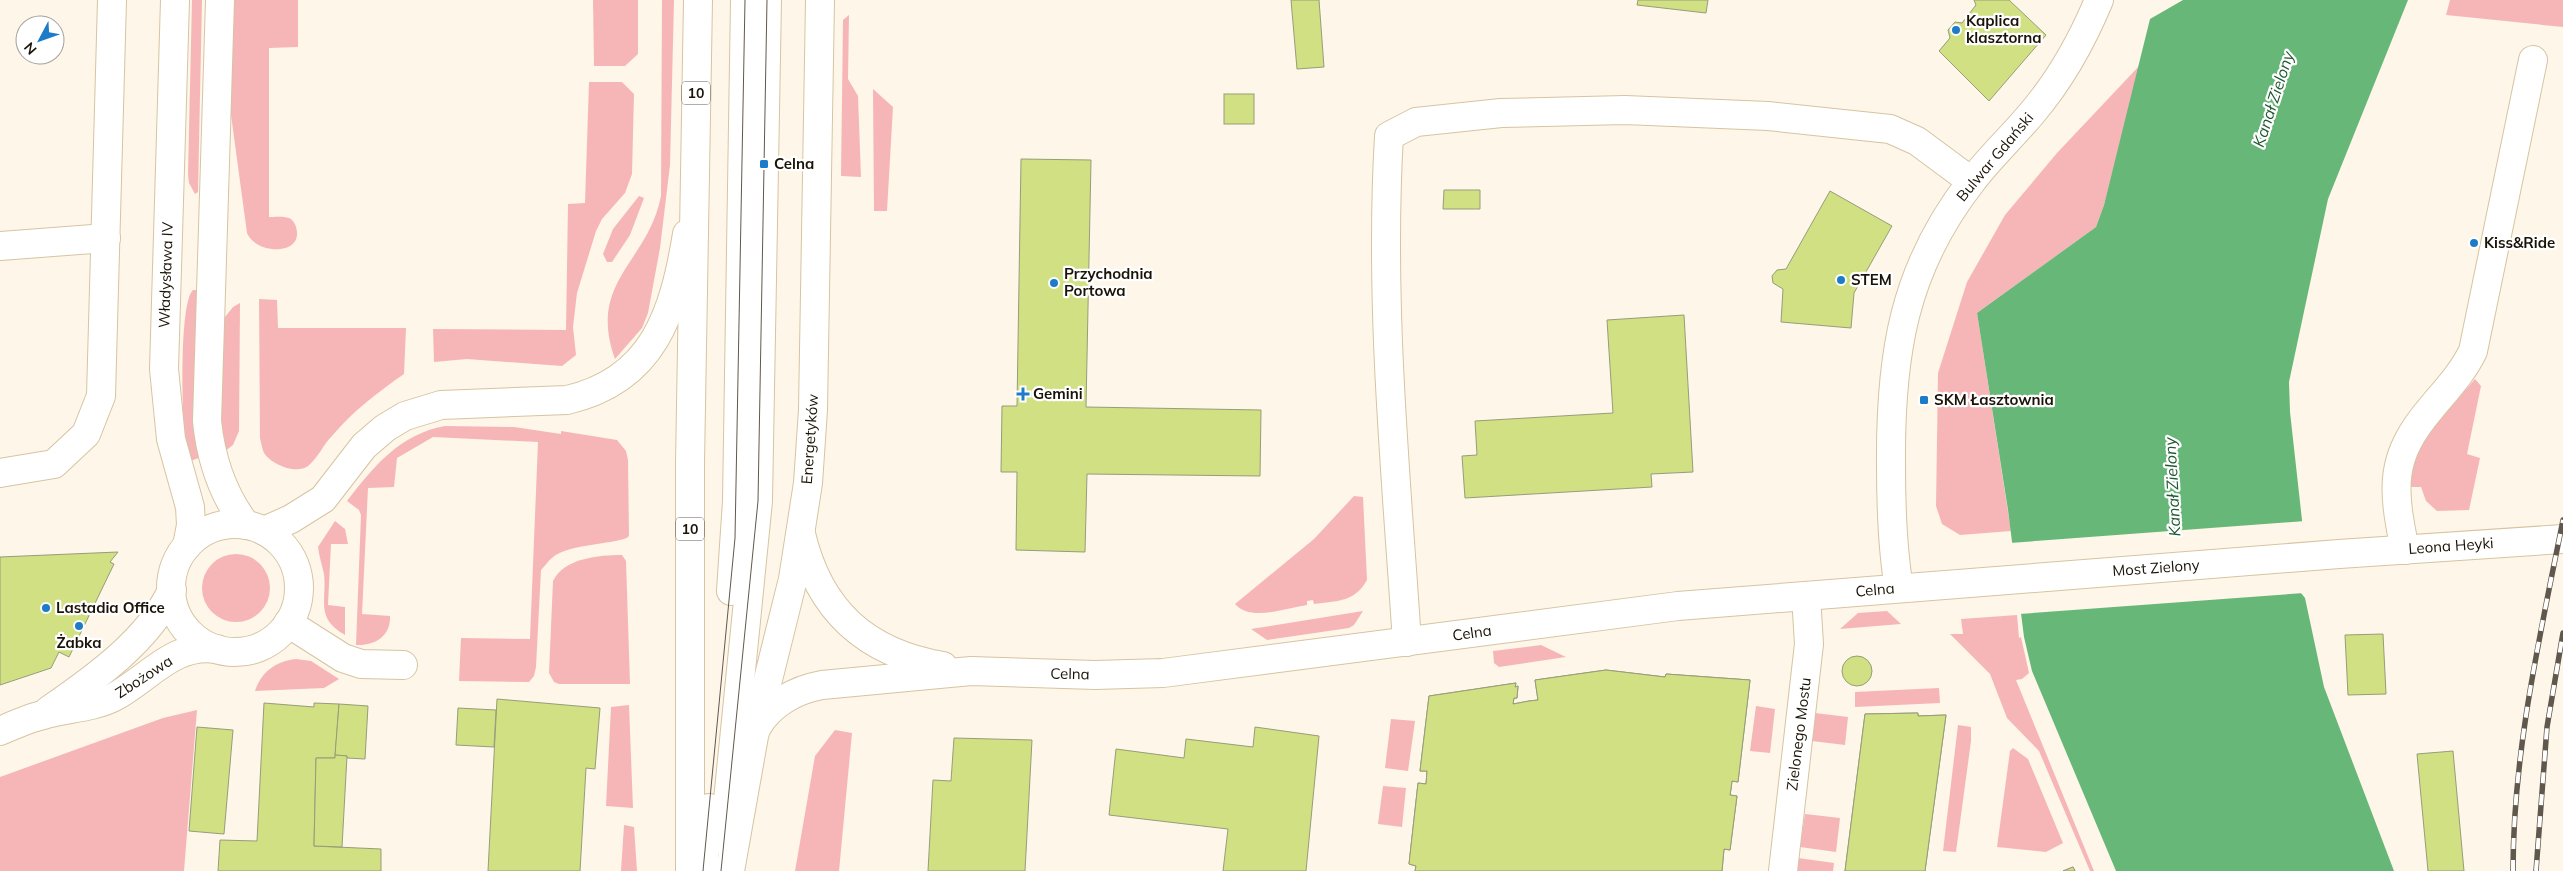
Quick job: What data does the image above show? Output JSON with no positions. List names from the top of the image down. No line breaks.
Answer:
{"streets":{"street":["10","Bulwar Gdański","Władysława IV","Energetyków","Leona Heyki","Most Zielony","Celna","Zbożowa","Zielonego Mostu"]},"crossings":[["Bulwar Gdański","Celna"],["Władysława IV","Zbożowa"],["Energetyków","Celna"],["Leona Heyki","Most Zielony"],["Most Zielony","Celna"],["Celna","Zielonego Mostu"]],"water":["Kanał Zielony"],"places":{"other":["Kaplica klasztorna","Kiss&Ride","STEM","Przychodnia Portowa","Lastadia Office","Żabka"],"transit":["Celna","SKM Łasztownia"],"health":["Gemini"]},"north":"bottom left"}
